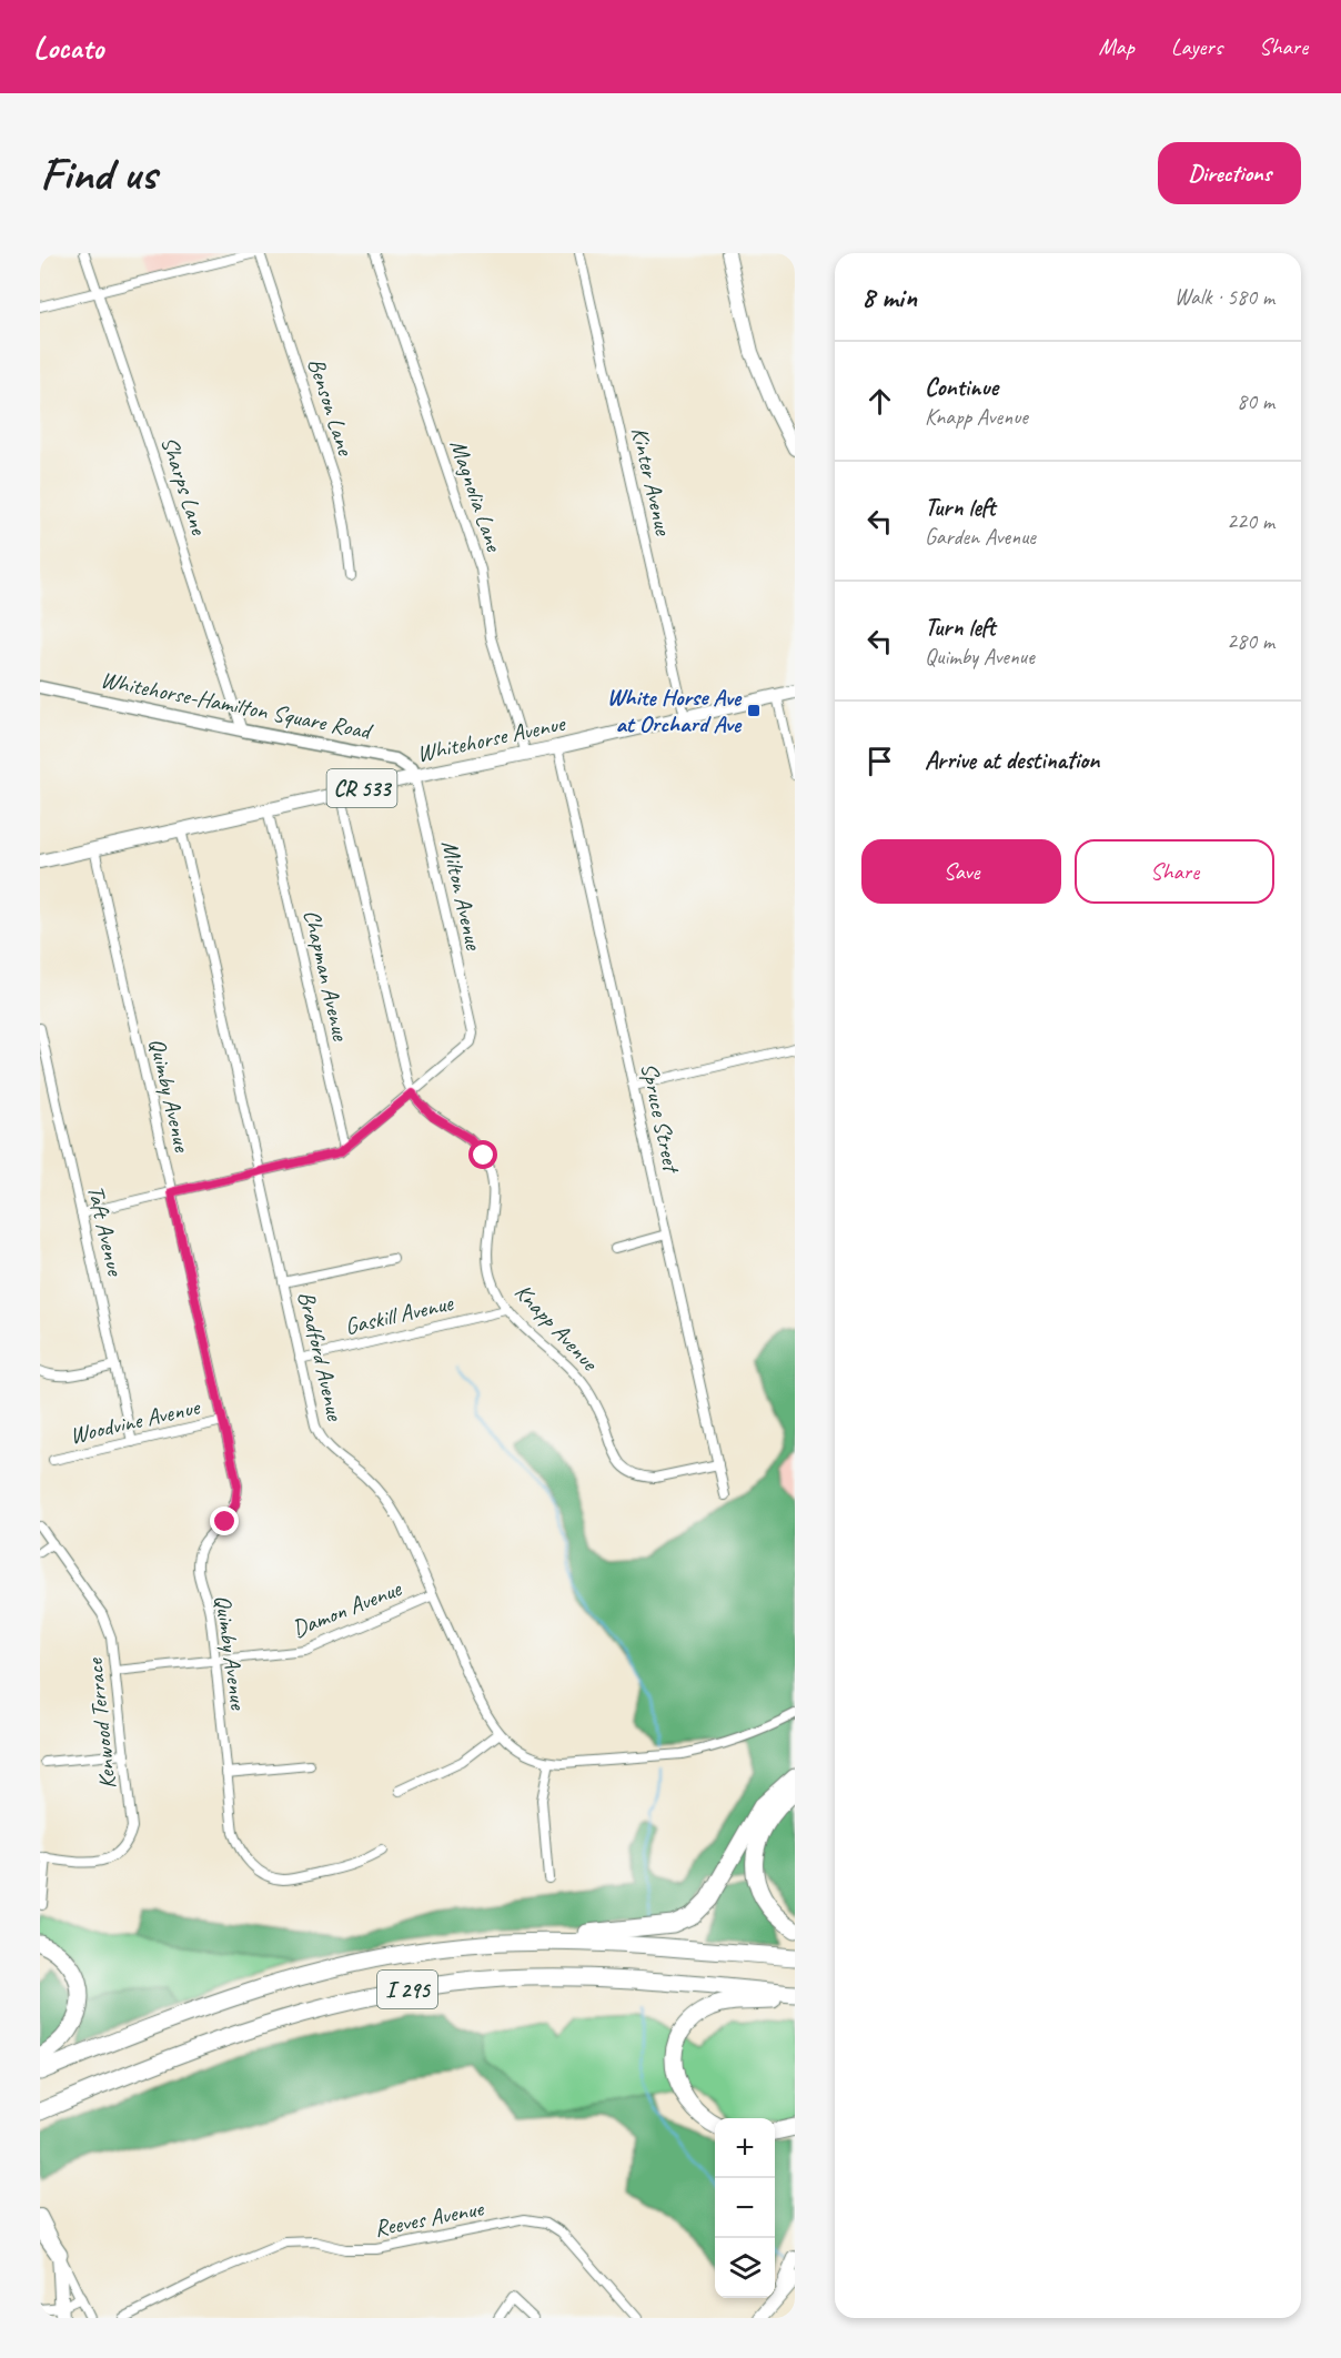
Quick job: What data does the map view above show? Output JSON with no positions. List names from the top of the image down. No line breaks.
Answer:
{"streets":{"highway":["I 295"],"main road":["Whitehorse Avenue","CR 533"],"street":["Benson Lane","Kinter Avenue","Sharps Lane","Magnolia Lane","Whitehorse-Hamilton Square Road","Milton Avenue","Chapman Avenue","Quimby Avenue","Spruce Street","Taft Avenue","Gaskill Avenue","Knapp Avenue","Bradford Avenue","Woodvine Avenue","Damon Avenue","Kenwood Terrace","Reeves Avenue"]},"crossings":[["Kinter Avenue","Whitehorse Avenue"],["Sharps Lane","Whitehorse-Hamilton Square Road"],["Magnolia Lane","Whitehorse Avenue"],["Whitehorse-Hamilton Square Road","Whitehorse Avenue"],["Whitehorse-Hamilton Square Road","Milton Avenue"],["Whitehorse Avenue","Milton Avenue"],["Whitehorse Avenue","Chapman Avenue"],["Whitehorse Avenue","Quimby Avenue"],["Whitehorse Avenue","Spruce Street"],["Whitehorse Avenue","Knapp Avenue"],["Whitehorse Avenue","Bradford Avenue"],["Milton Avenue","Knapp Avenue"],["Quimby Avenue","Woodvine Avenue"],["Quimby Avenue","Damon Avenue"],["Spruce Street","Knapp Avenue"],["Taft Avenue","Woodvine Avenue"],["Gaskill Avenue","Knapp Avenue"],["Gaskill Avenue","Bradford Avenue"],["Bradford Avenue","Damon Avenue"],["Damon Avenue","Kenwood Terrace"]],"places":{"transit":["White Horse Ave at Orchard Ave"]},"page":{"header":"Locato","nav":["Map","Layers","Share"],"buttons":["Directions",["Save","Share"]],"title":"Find us","heading":["8 min","Walk · 580 m"],"list":[["Continue","Knapp Avenue","80 m"],["Turn left","Garden Avenue","220 m"],["Turn left","Quimby Avenue","280 m"],"Arrive at destination"],"map_buttons":["+","−"]}}
